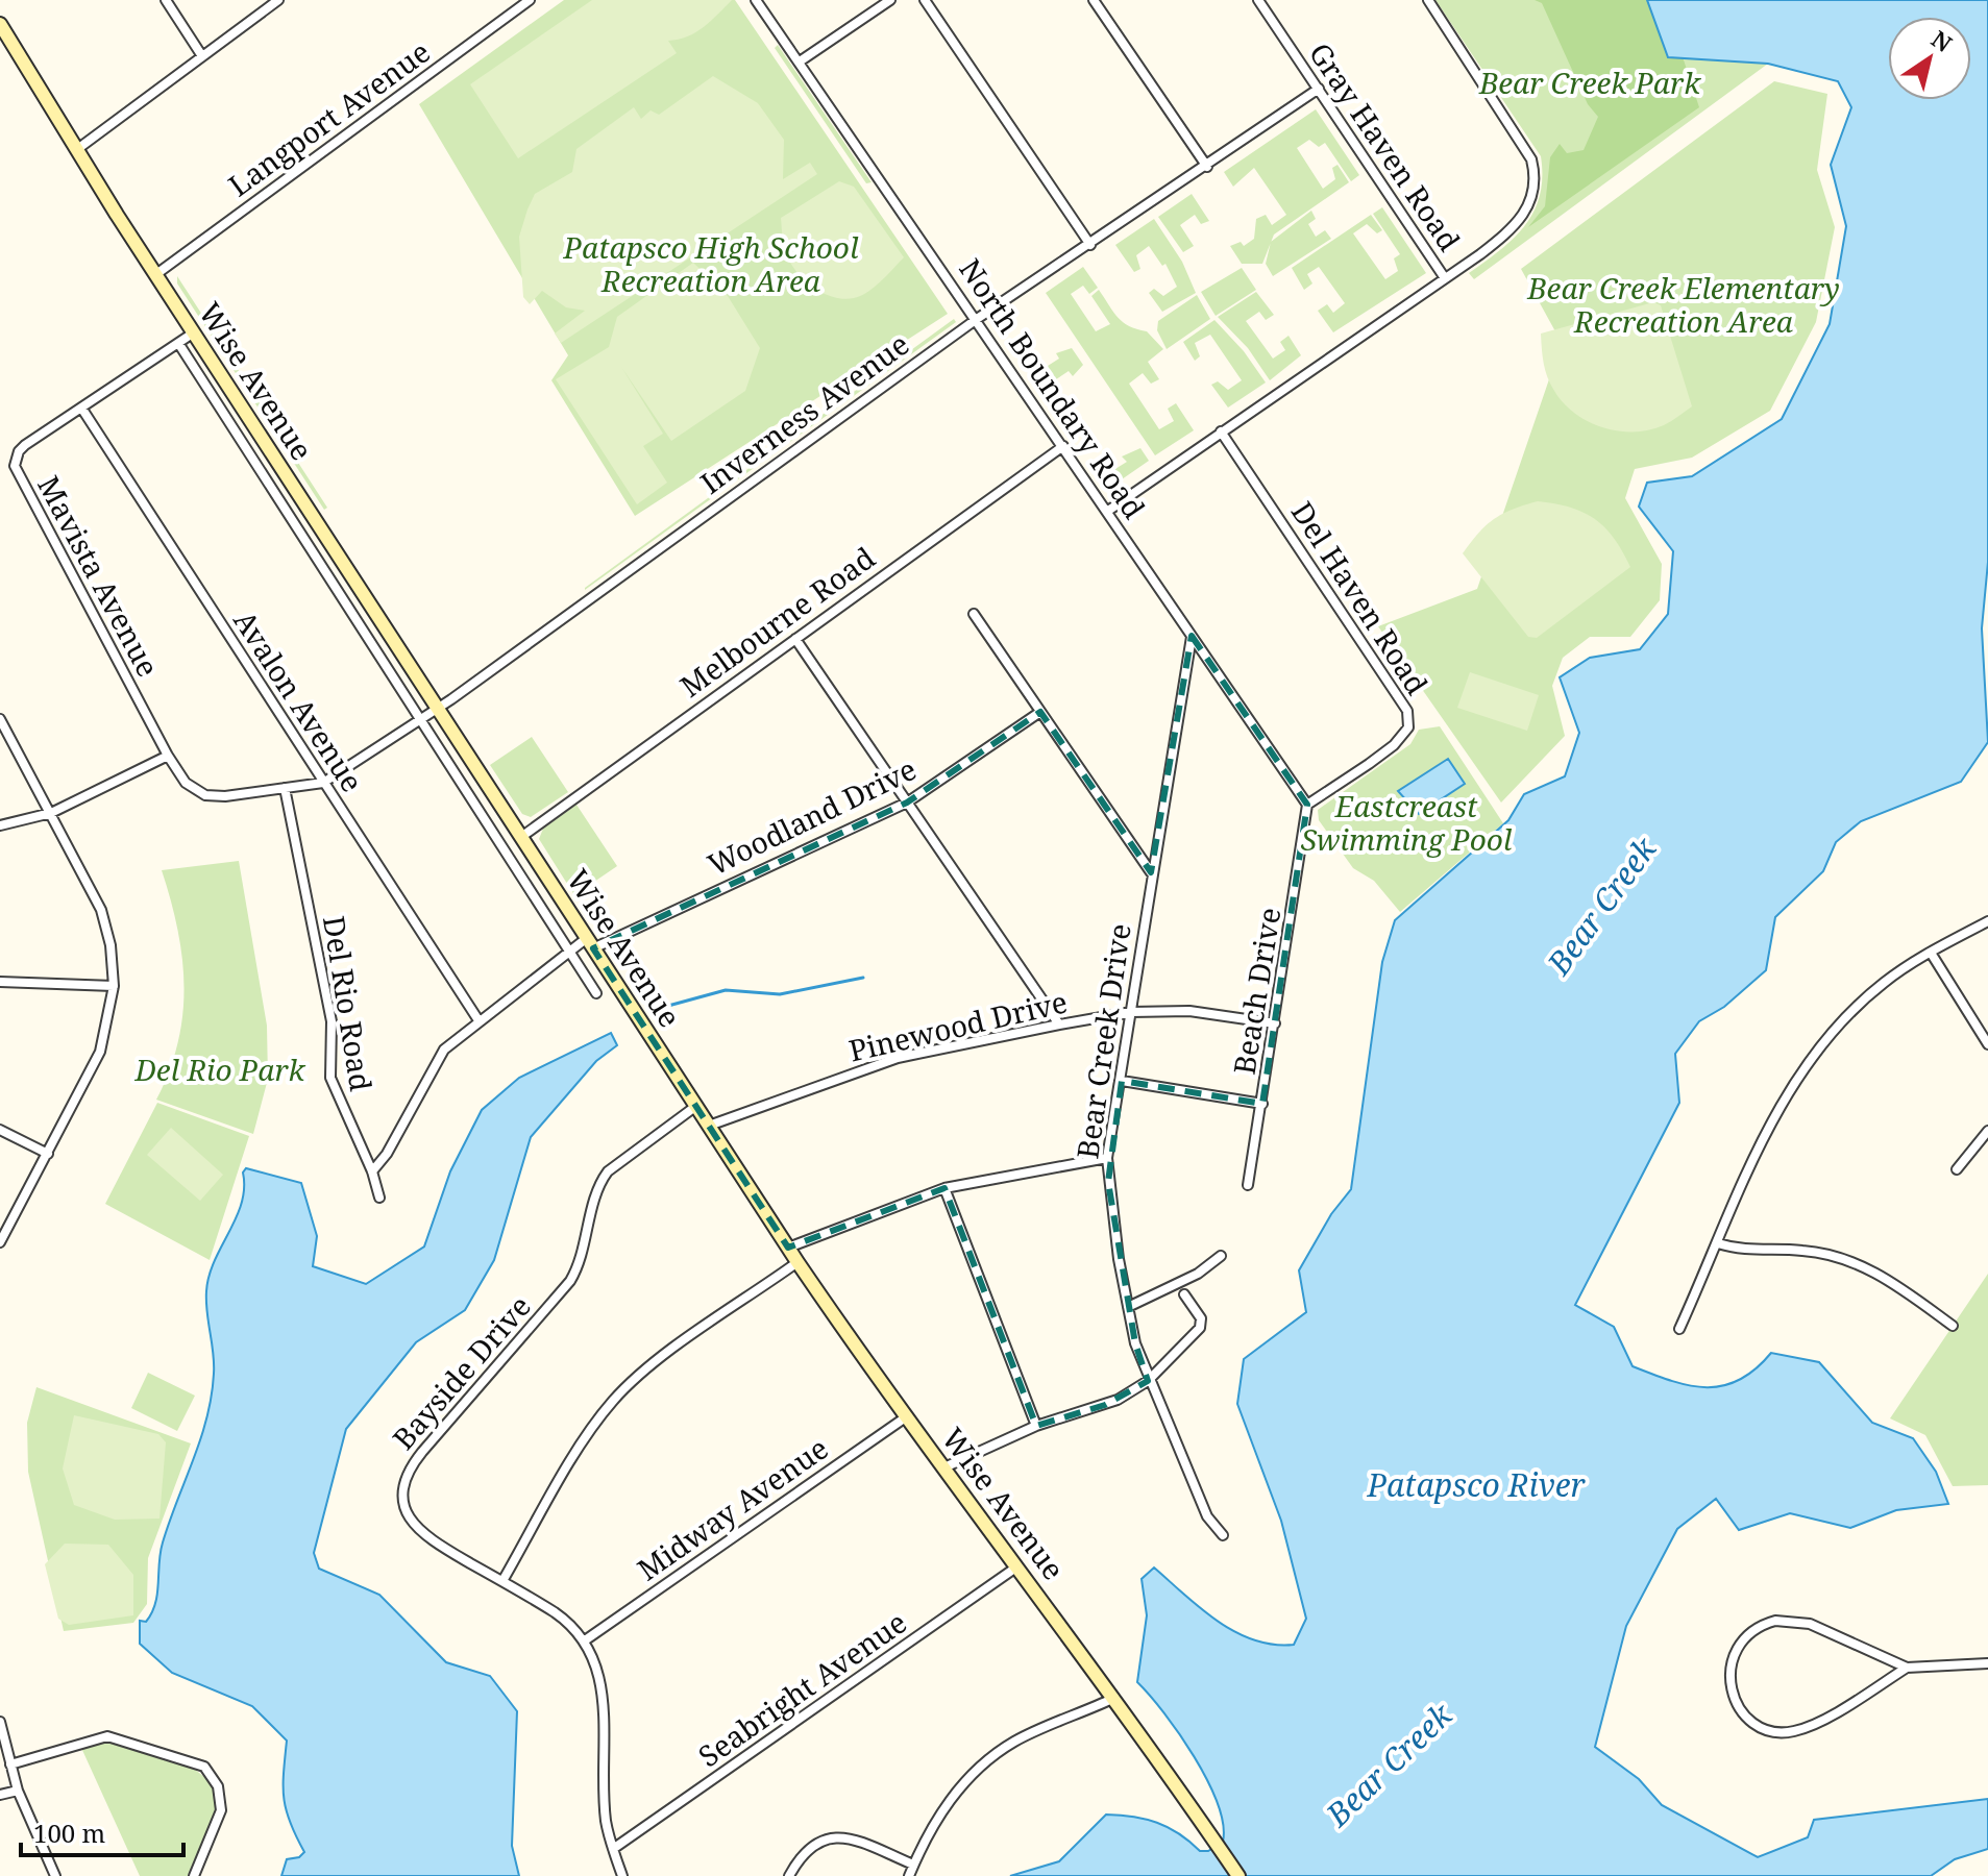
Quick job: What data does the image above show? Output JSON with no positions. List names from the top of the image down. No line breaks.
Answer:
{"streets":{"main road":["Wise Avenue"],"street":["Langport Avenue","Gray Haven Road","North Boundary Road","Inverness Avenue","Mavista Avenue","Del Haven Road","Melbourne Road","Avalon Avenue","Woodland Drive","Beach Drive","Del Rio Road","Pinewood Drive","Bear Creek Drive","Bayside Drive","Midway Avenue","Seabright Avenue"]},"crossings":[["Langport Avenue","Wise Avenue"],["Gray Haven Road","Inverness Avenue"],["Wise Avenue","Inverness Avenue"],["Wise Avenue","Mavista Avenue"],["Wise Avenue","Melbourne Road"],["Wise Avenue","Woodland Drive"],["Wise Avenue","Pinewood Drive"],["Wise Avenue","Bayside Drive"],["Wise Avenue","Midway Avenue"],["Wise Avenue","Seabright Avenue"],["North Boundary Road","Inverness Avenue"],["North Boundary Road","Del Haven Road"],["North Boundary Road","Melbourne Road"],["North Boundary Road","Beach Drive"],["North Boundary Road","Bear Creek Drive"],["Inverness Avenue","Mavista Avenue"],["Inverness Avenue","Avalon Avenue"],["Mavista Avenue","Avalon Avenue"],["Mavista Avenue","Del Rio Road"],["Del Haven Road","Beach Drive"],["Avalon Avenue","Woodland Drive"],["Woodland Drive","Del Rio Road"],["Beach Drive","Pinewood Drive"],["Pinewood Drive","Bear Creek Drive"],["Bayside Drive","Midway Avenue"],["Bayside Drive","Seabright Avenue"]],"water":["Bear Creek","Patapsco River"],"parks":["Bear Creek Park","Patapsco High School Recreation Area","Bear Creek Elementary Recreation Area","Eastcreast Swimming Pool","Del Rio Park"],"scale_bar":"100 m","north":"top right"}
